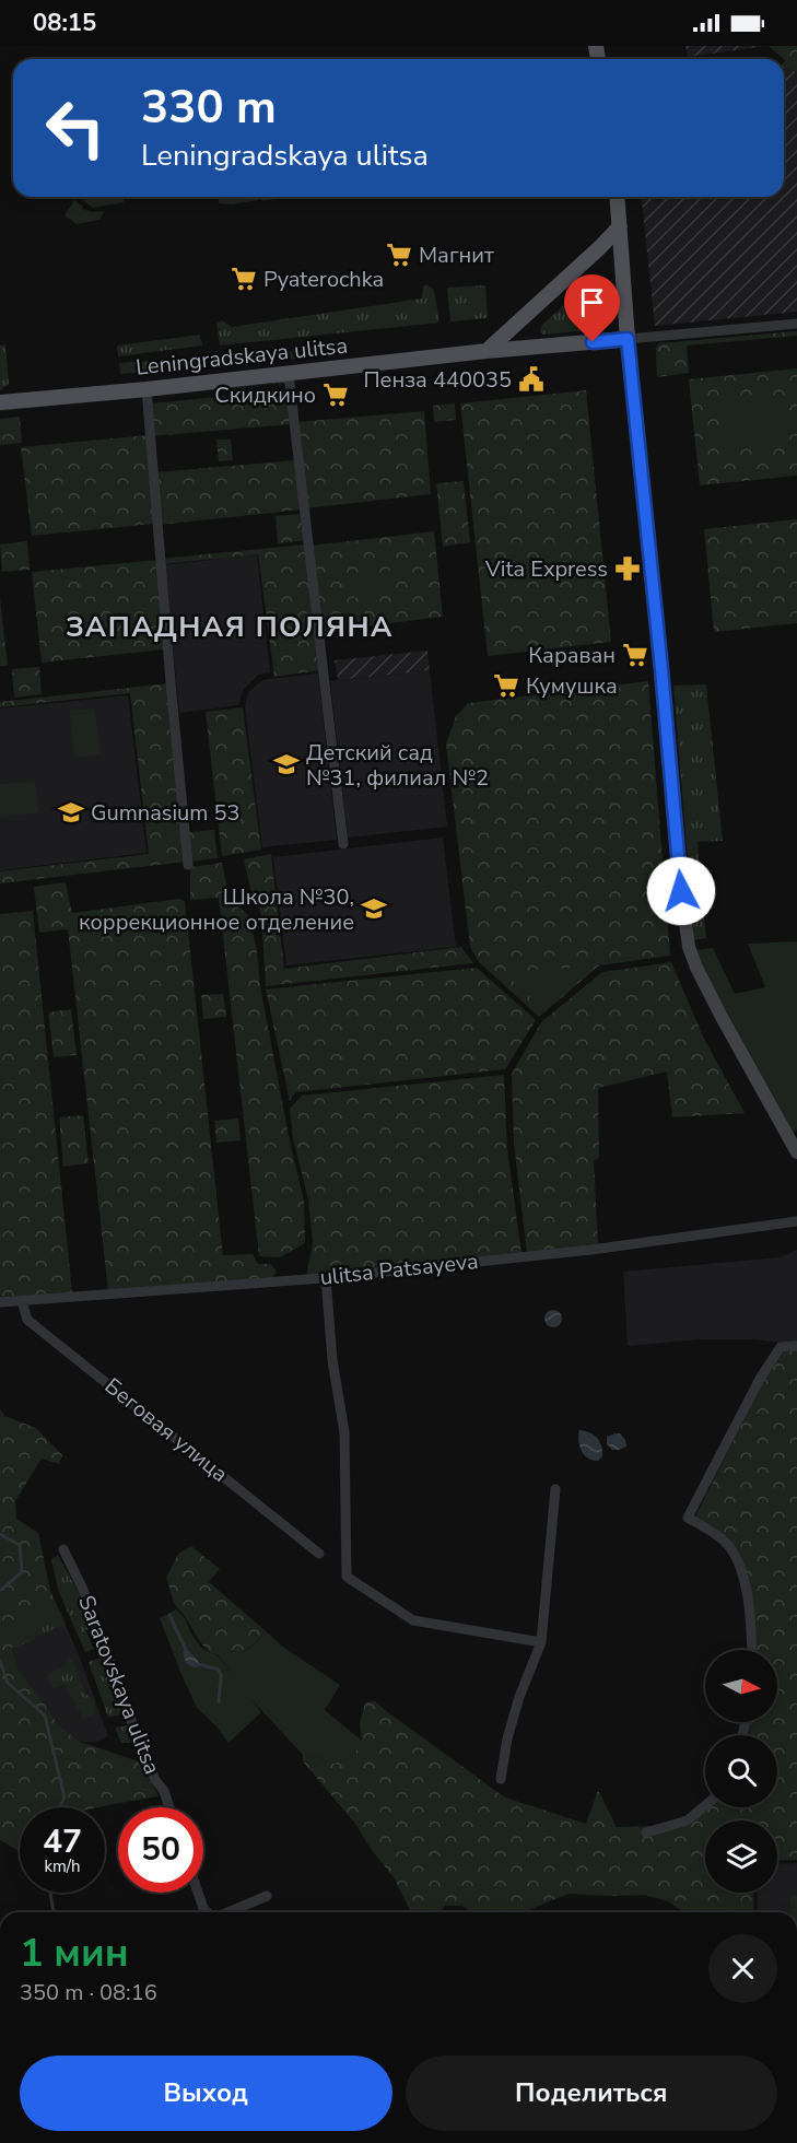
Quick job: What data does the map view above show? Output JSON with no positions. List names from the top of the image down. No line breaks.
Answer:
{"streets":{"main road":["Leningradskaya ulitsa"],"street":["ulitsa Patsayeva","Беговая улица","Saratovskaya ulitsa"]},"crossings":[["ulitsa Patsayeva","Беговая улица"]],"districts":["ЗАПАДНАЯ ПОЛЯНА"],"places":{"supermarket":["Магнит","Pyaterochka","Скидкино","Караван","Кумушка"],"public building":["Пенза 440035"],"pharmacy":["Vita Express"],"school or university":["Детский сад №31, филиал №2","Gumnasium 53","Школа №30, коррекционное отделение"]},"north":"right","page":{"status":"08:15","turn":["330 m","Leningradskaya ulitsa"],"speed":"47 km/h","limit":"50","heading":["1 мин","350 m · 08:16"],"buttons":["Выход","Поделиться"]}}
